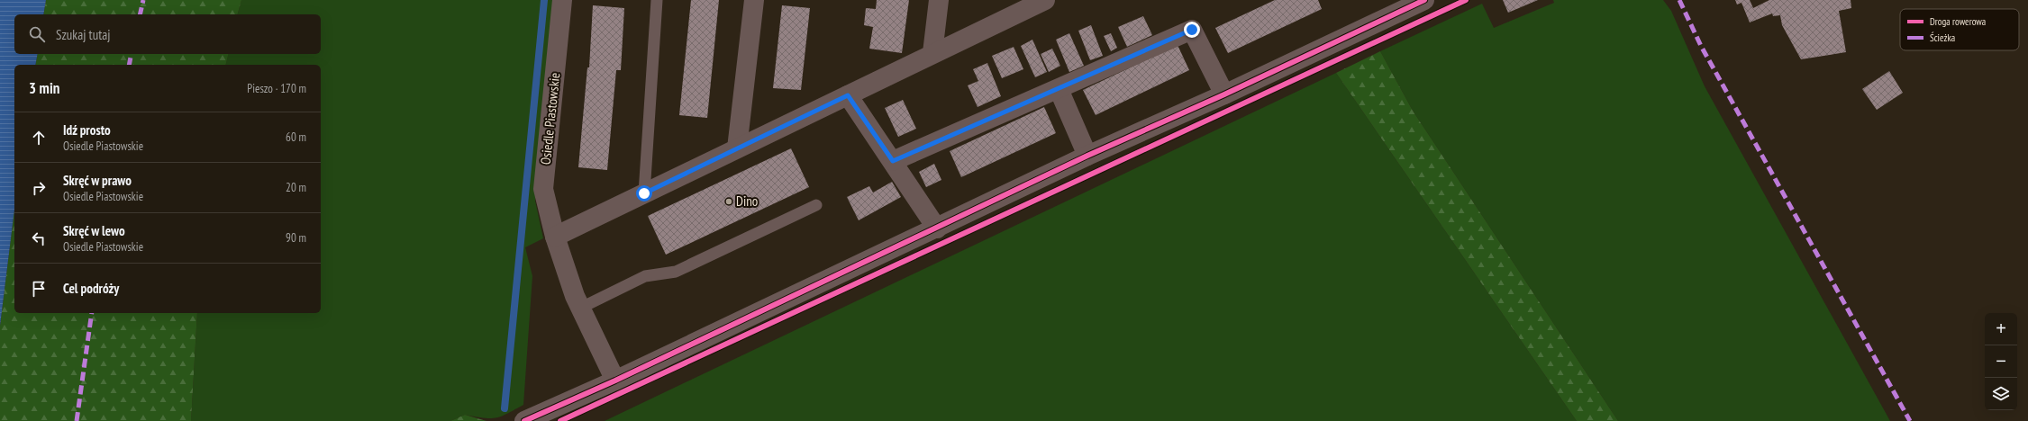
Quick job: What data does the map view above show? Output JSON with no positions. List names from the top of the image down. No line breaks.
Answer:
{"streets":{"street":["Osiedle Piastowskie"]},"places":["Dino"],"legend":["Droga rowerowa","Ścieżka"],"page":{"search":"Szukaj tutaj","heading":["3 min","Pieszo · 170 m"],"list":[["Idź prosto","Osiedle Piastowskie","60 m"],["Skręć w prawo","Osiedle Piastowskie","20 m"],["Skręć w lewo","Osiedle Piastowskie","90 m"],"Cel podróży"],"map_buttons":["+","−"]}}
